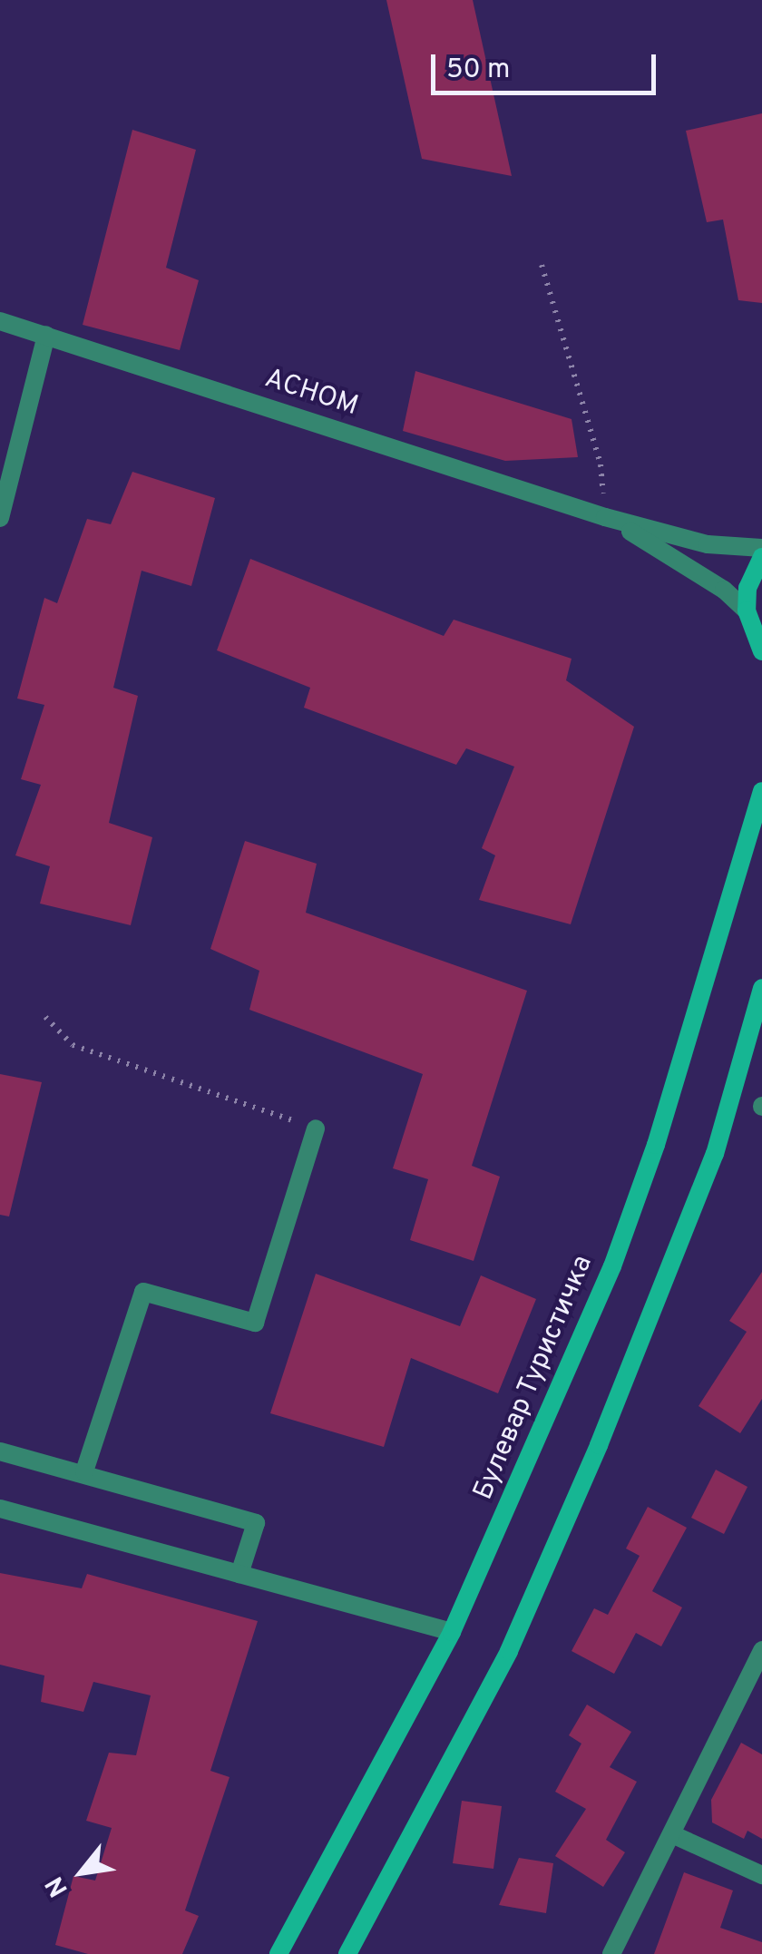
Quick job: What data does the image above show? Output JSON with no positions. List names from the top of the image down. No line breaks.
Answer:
{"streets":{"main road":["Булевар Туристичка"],"street":["АСНОМ"]},"scale_bar":"50 m","north":"bottom left"}
